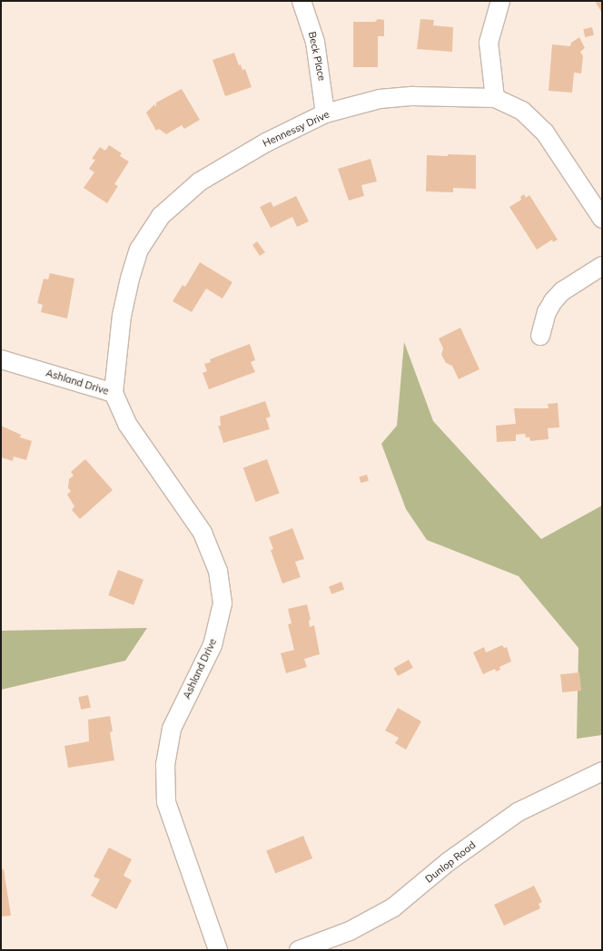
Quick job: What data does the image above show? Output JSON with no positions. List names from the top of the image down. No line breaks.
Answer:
{"streets":{"street":["Beck Place","Hennessy Drive","Ashland Drive","Dunlop Road"]},"crossings":[["Beck Place","Hennessy Drive"],["Hennessy Drive","Ashland Drive"]]}
